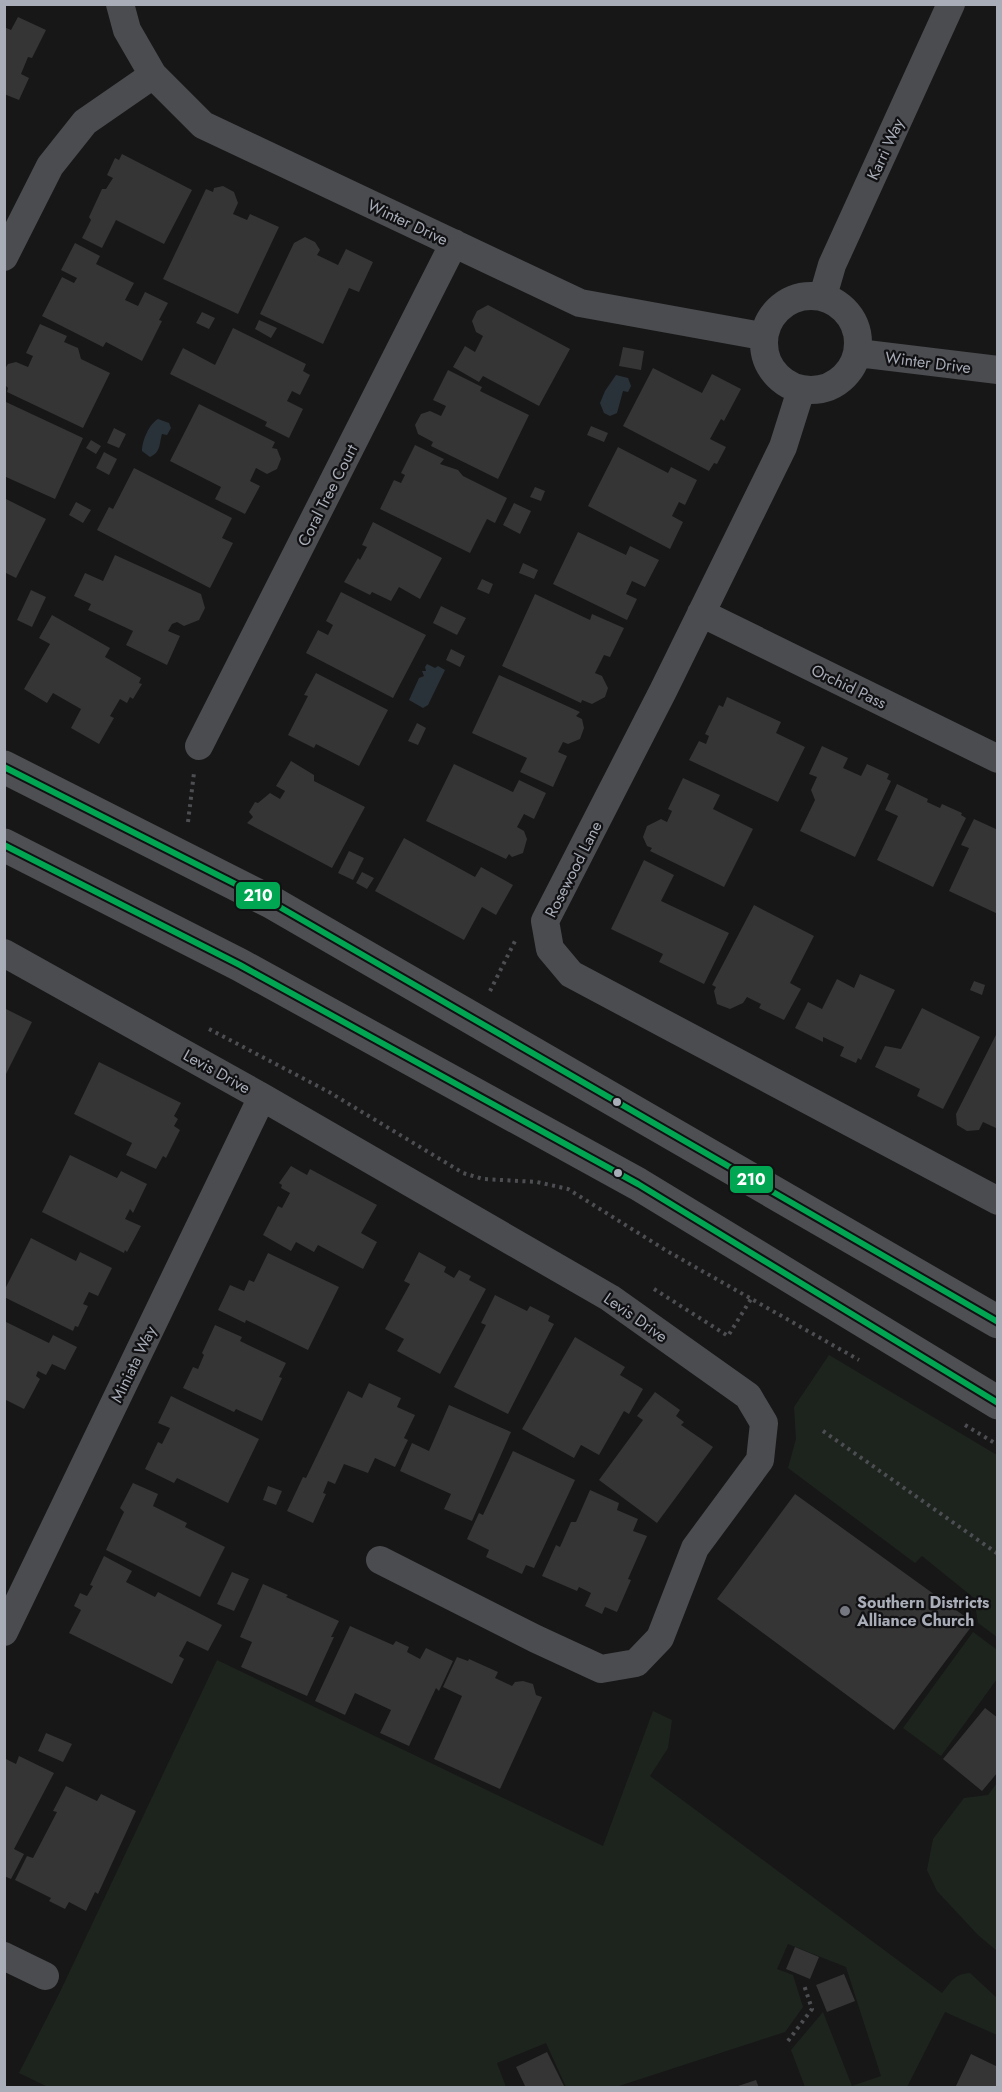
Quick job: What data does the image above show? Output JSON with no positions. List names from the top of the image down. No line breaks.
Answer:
{"streets":{"street":["Karri Way","Winter Drive","Coral Tree Court","Orchid Pass","Rosewood Lane","Levis Drive","Miniata Way"]},"crossings":[["Karri Way","Winter Drive"],["Karri Way","Rosewood Lane"],["Winter Drive","Coral Tree Court"],["Winter Drive","Rosewood Lane"],["Orchid Pass","Rosewood Lane"],["Levis Drive","Miniata Way"]],"places":["Southern Districts Alliance Church"],"lines":["transit line 210"]}
